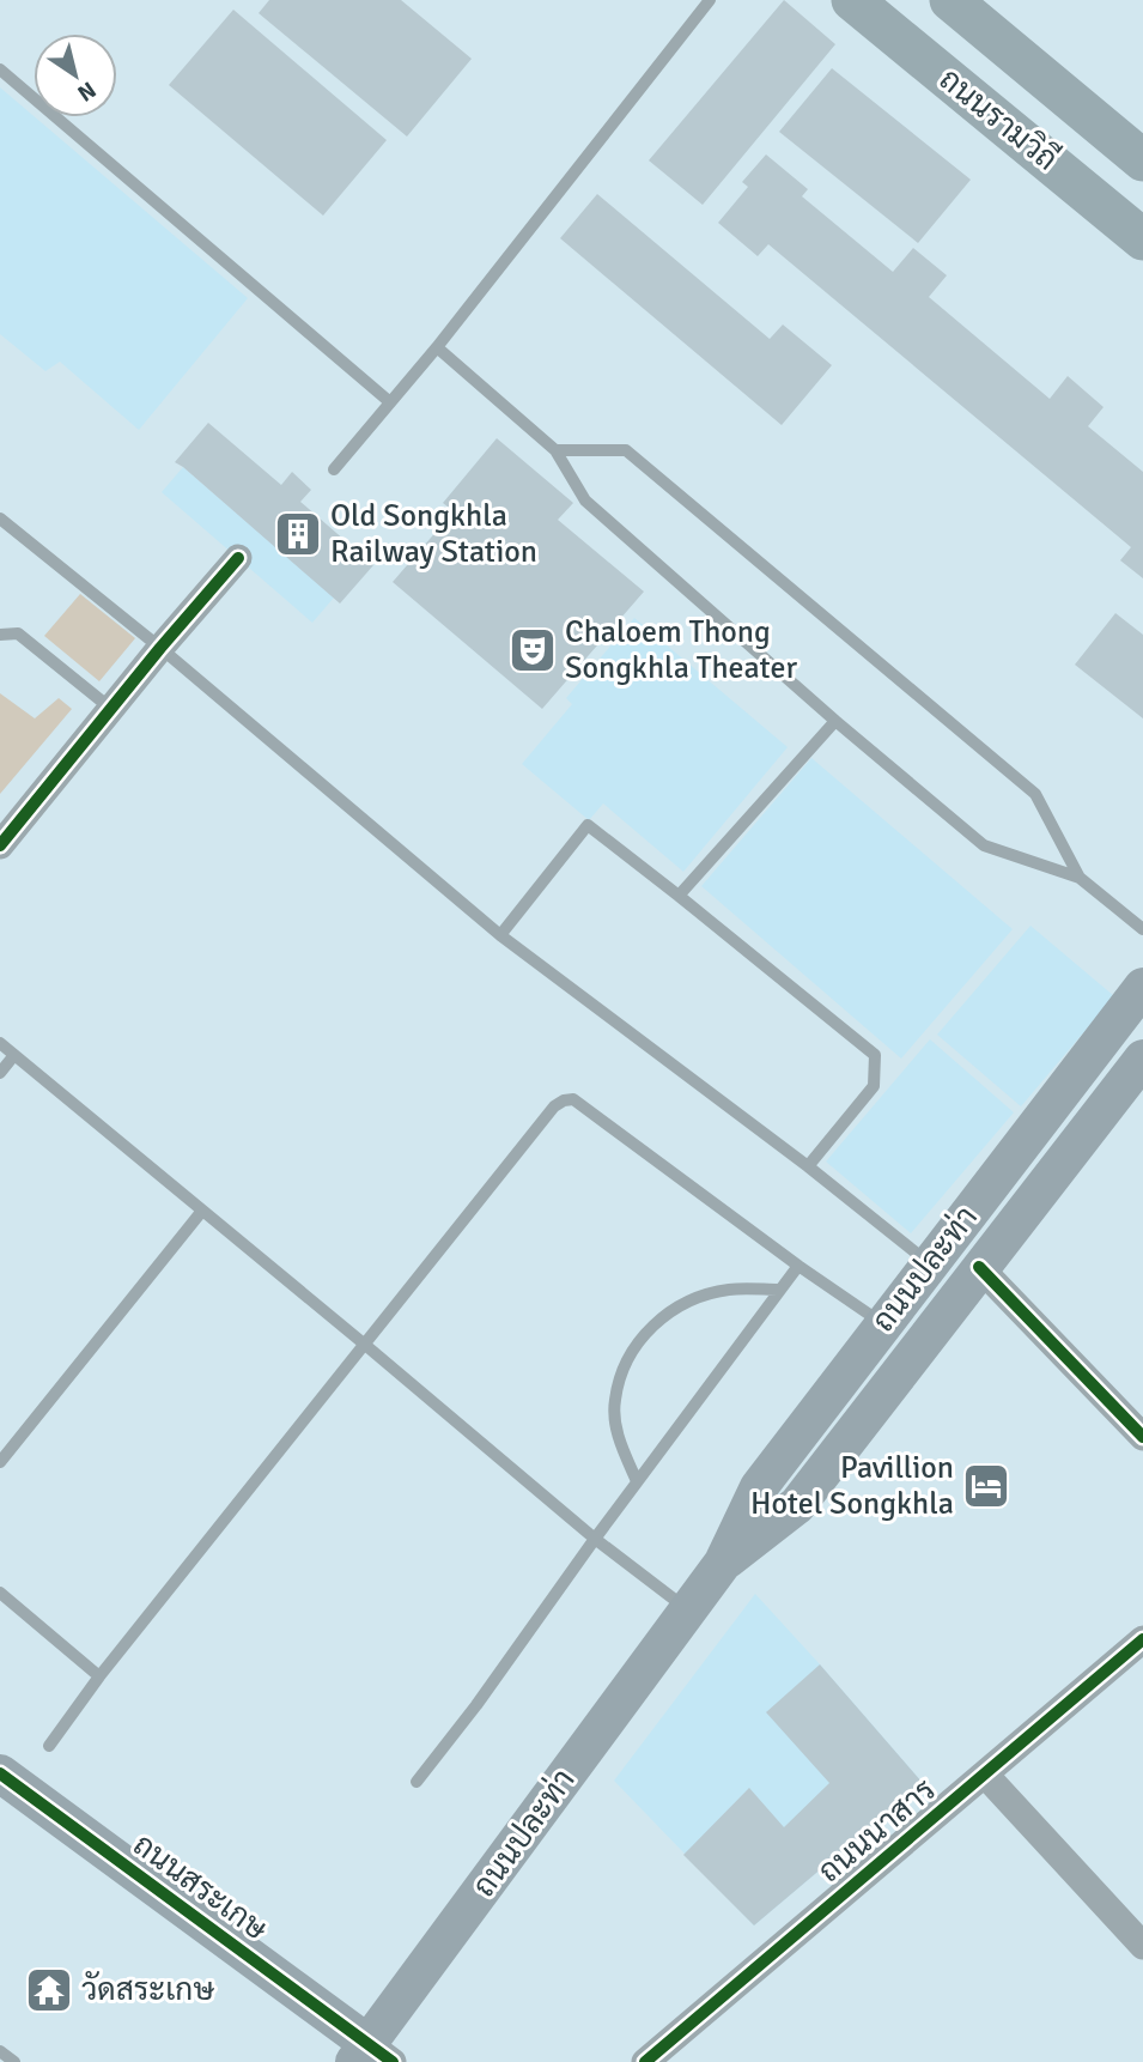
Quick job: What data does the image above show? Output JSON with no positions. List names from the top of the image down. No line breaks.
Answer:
{"streets":{"main road":["ถนนรามวิถี","ถนนปละท่า","ถนนสระเกษ"],"street":["ถนนนาสาร"]},"crossings":[["ถนนปละท่า","ถนนสระเกษ"]],"places":{"building":["Old Songkhla Railway Station"],"theatre":["Chaloem Thong Songkhla Theater"],"hotel":["Pavillion Hotel Songkhla"],"temple":["วัดสระเกษ"]},"north":"bottom right"}
